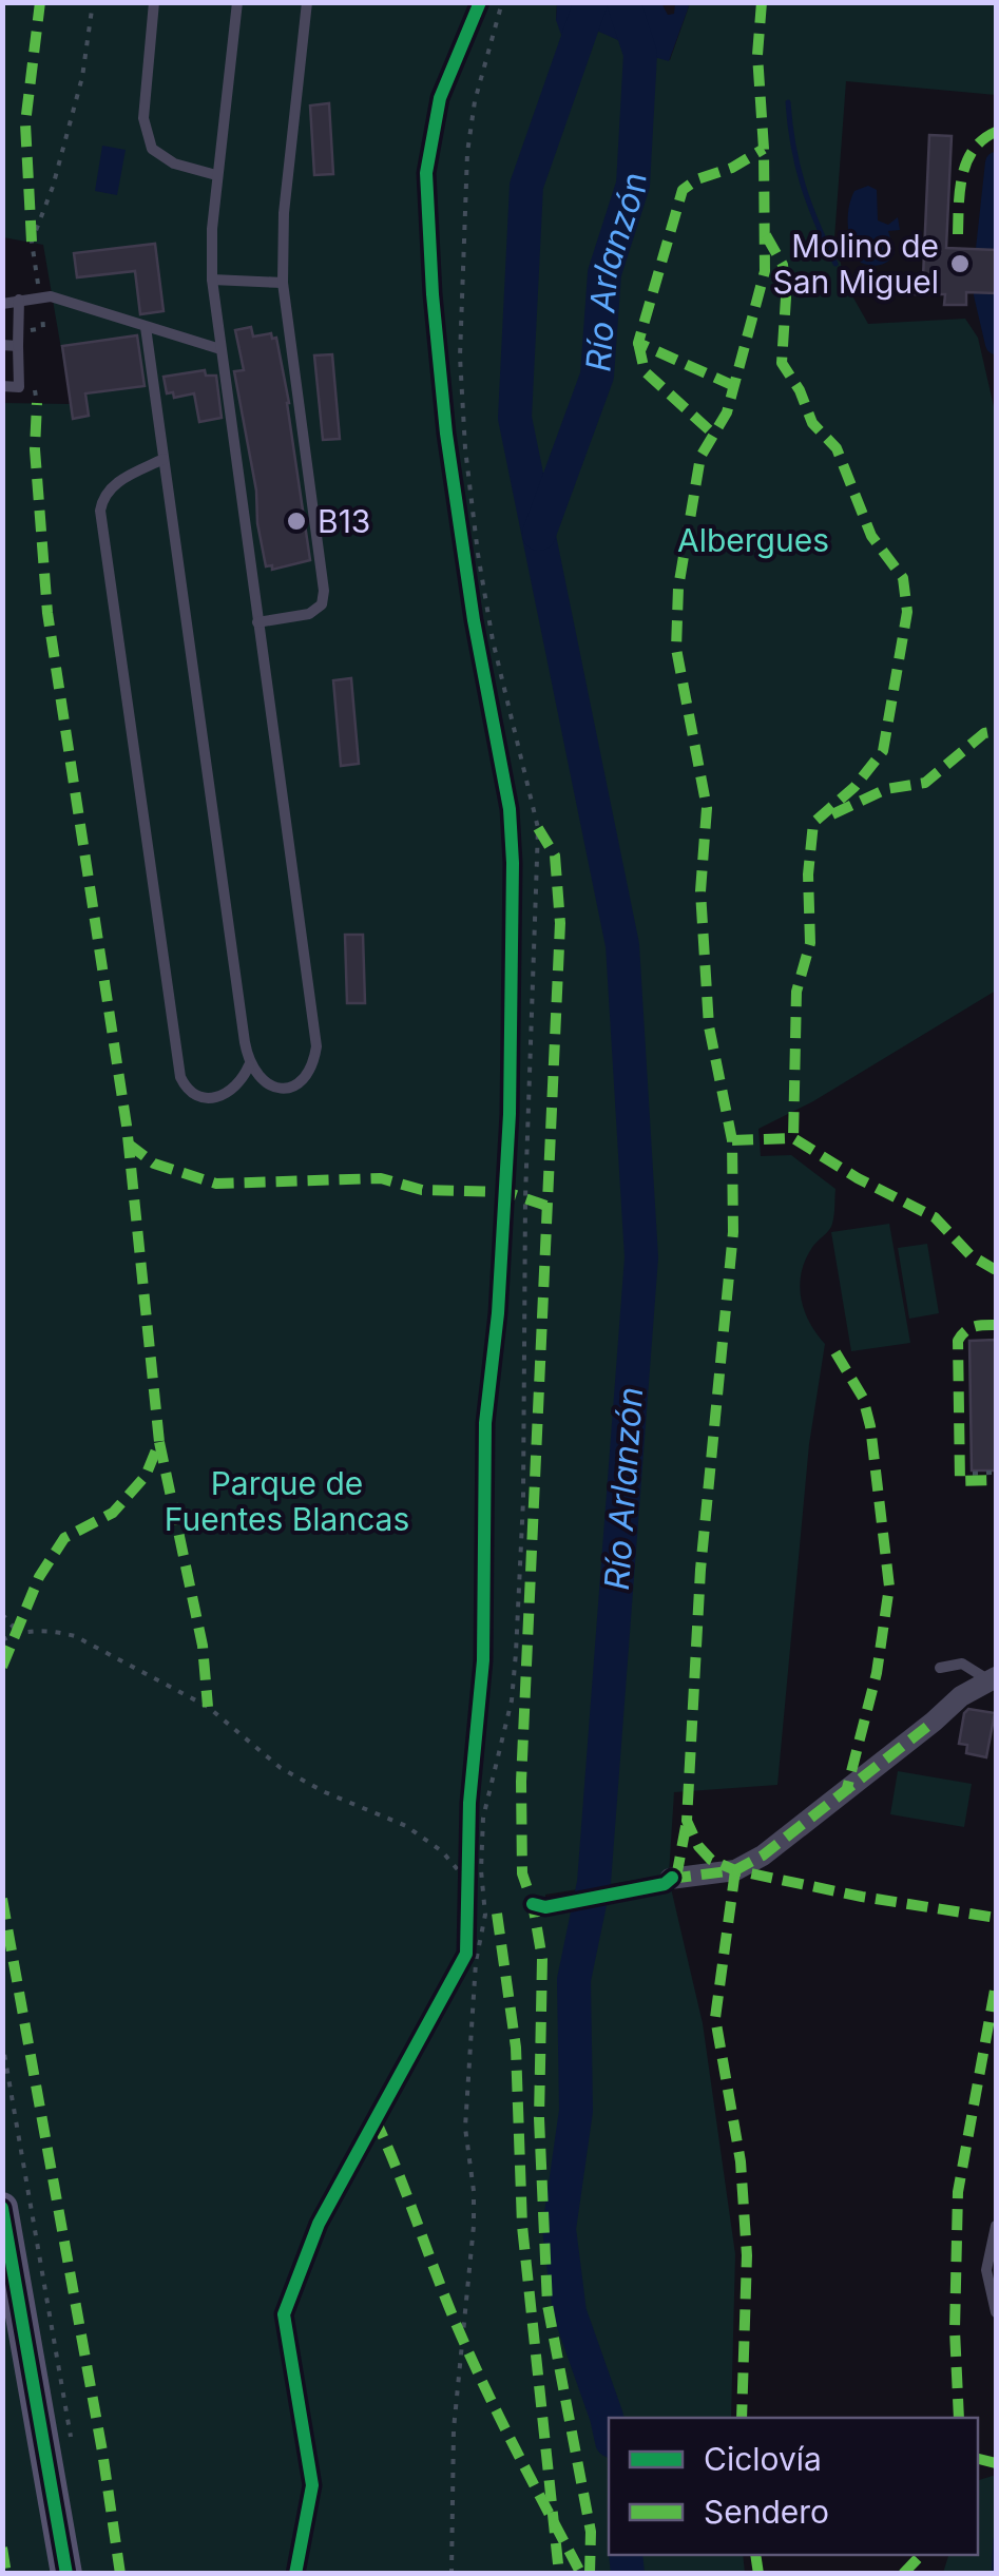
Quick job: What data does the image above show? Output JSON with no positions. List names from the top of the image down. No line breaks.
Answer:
{"water":["Río Arlanzón"],"parks":["Albergues","Parque de Fuentes Blancas"],"places":["Molino de San Miguel","B13"],"legend":["Ciclovía","Sendero"]}
